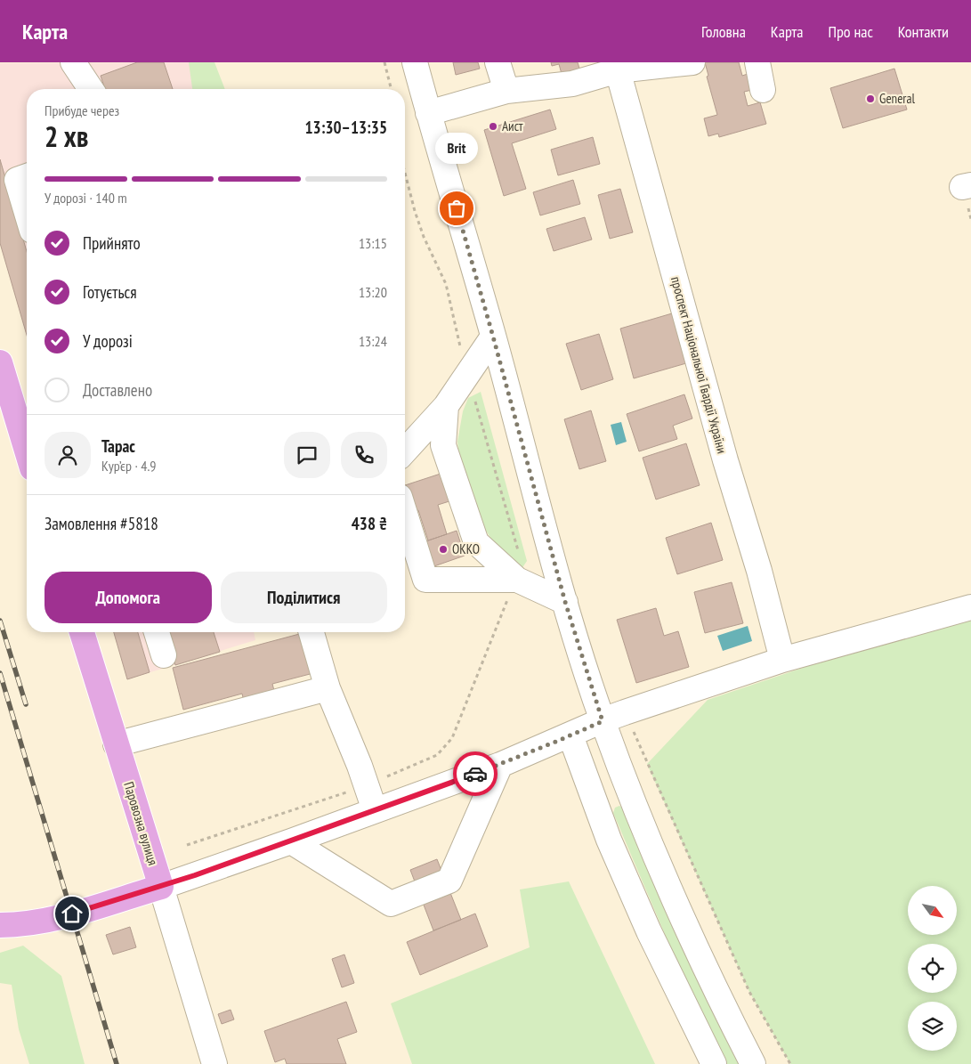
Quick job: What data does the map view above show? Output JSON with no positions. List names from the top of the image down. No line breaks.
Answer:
{"streets":{"main road":["Паровозна вулиця"],"street":["проспект Національної Гвардії України"]},"places":["General","Аист","Brit","ОККО"],"north":"bottom right","page":{"header":"Карта","nav":["Головна","Карта","Про нас","Контакти"],"heading":["2 хв","Прибуде через","13:30–13:35"],"panel":["Тарас","Кур’єр · 4.9","Замовлення #5818","438 ₴"],"bubble":"Brit","bar":"У дорозі · 140 m","list":[["Прийнято","13:15"],["Готується","13:20"],["У дорозі","13:24"],"Доставлено"],"buttons":["Допомога","Поділитися"]}}
